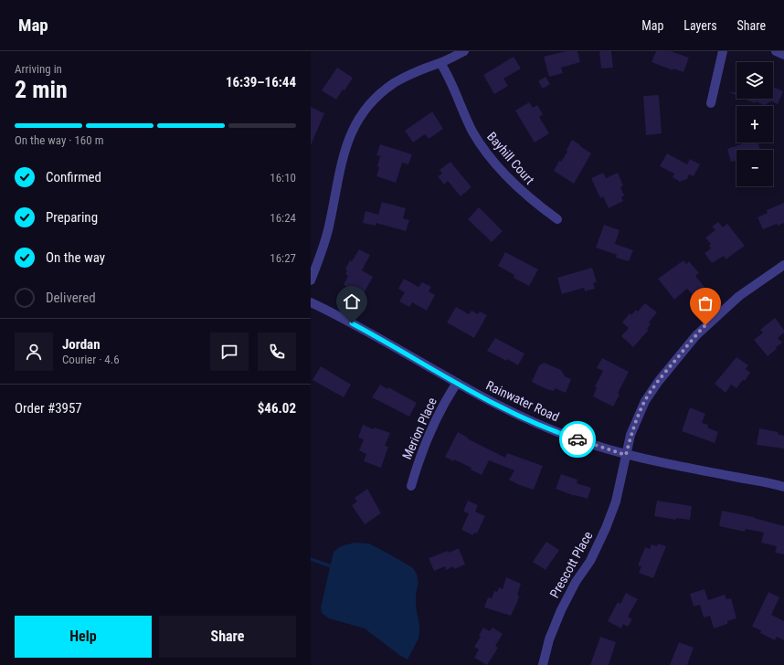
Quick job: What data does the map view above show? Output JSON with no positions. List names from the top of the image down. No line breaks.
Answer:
{"streets":{"street":["Bayhill Court","Rainwater Road","Merion Place","Prescott Place"]},"crossings":[["Rainwater Road","Merion Place"],["Rainwater Road","Prescott Place"]],"page":{"header":"Map","nav":["Map","Layers","Share"],"heading":["2 min","Arriving in","16:39–16:44"],"panel":["Jordan","Courier · 4.6","Order #3957","$46.02"],"map_buttons":["+","−"],"bar":"On the way · 160 m","list":[["Confirmed","16:10"],["Preparing","16:24"],["On the way","16:27"],"Delivered"],"buttons":["Help","Share"]}}
